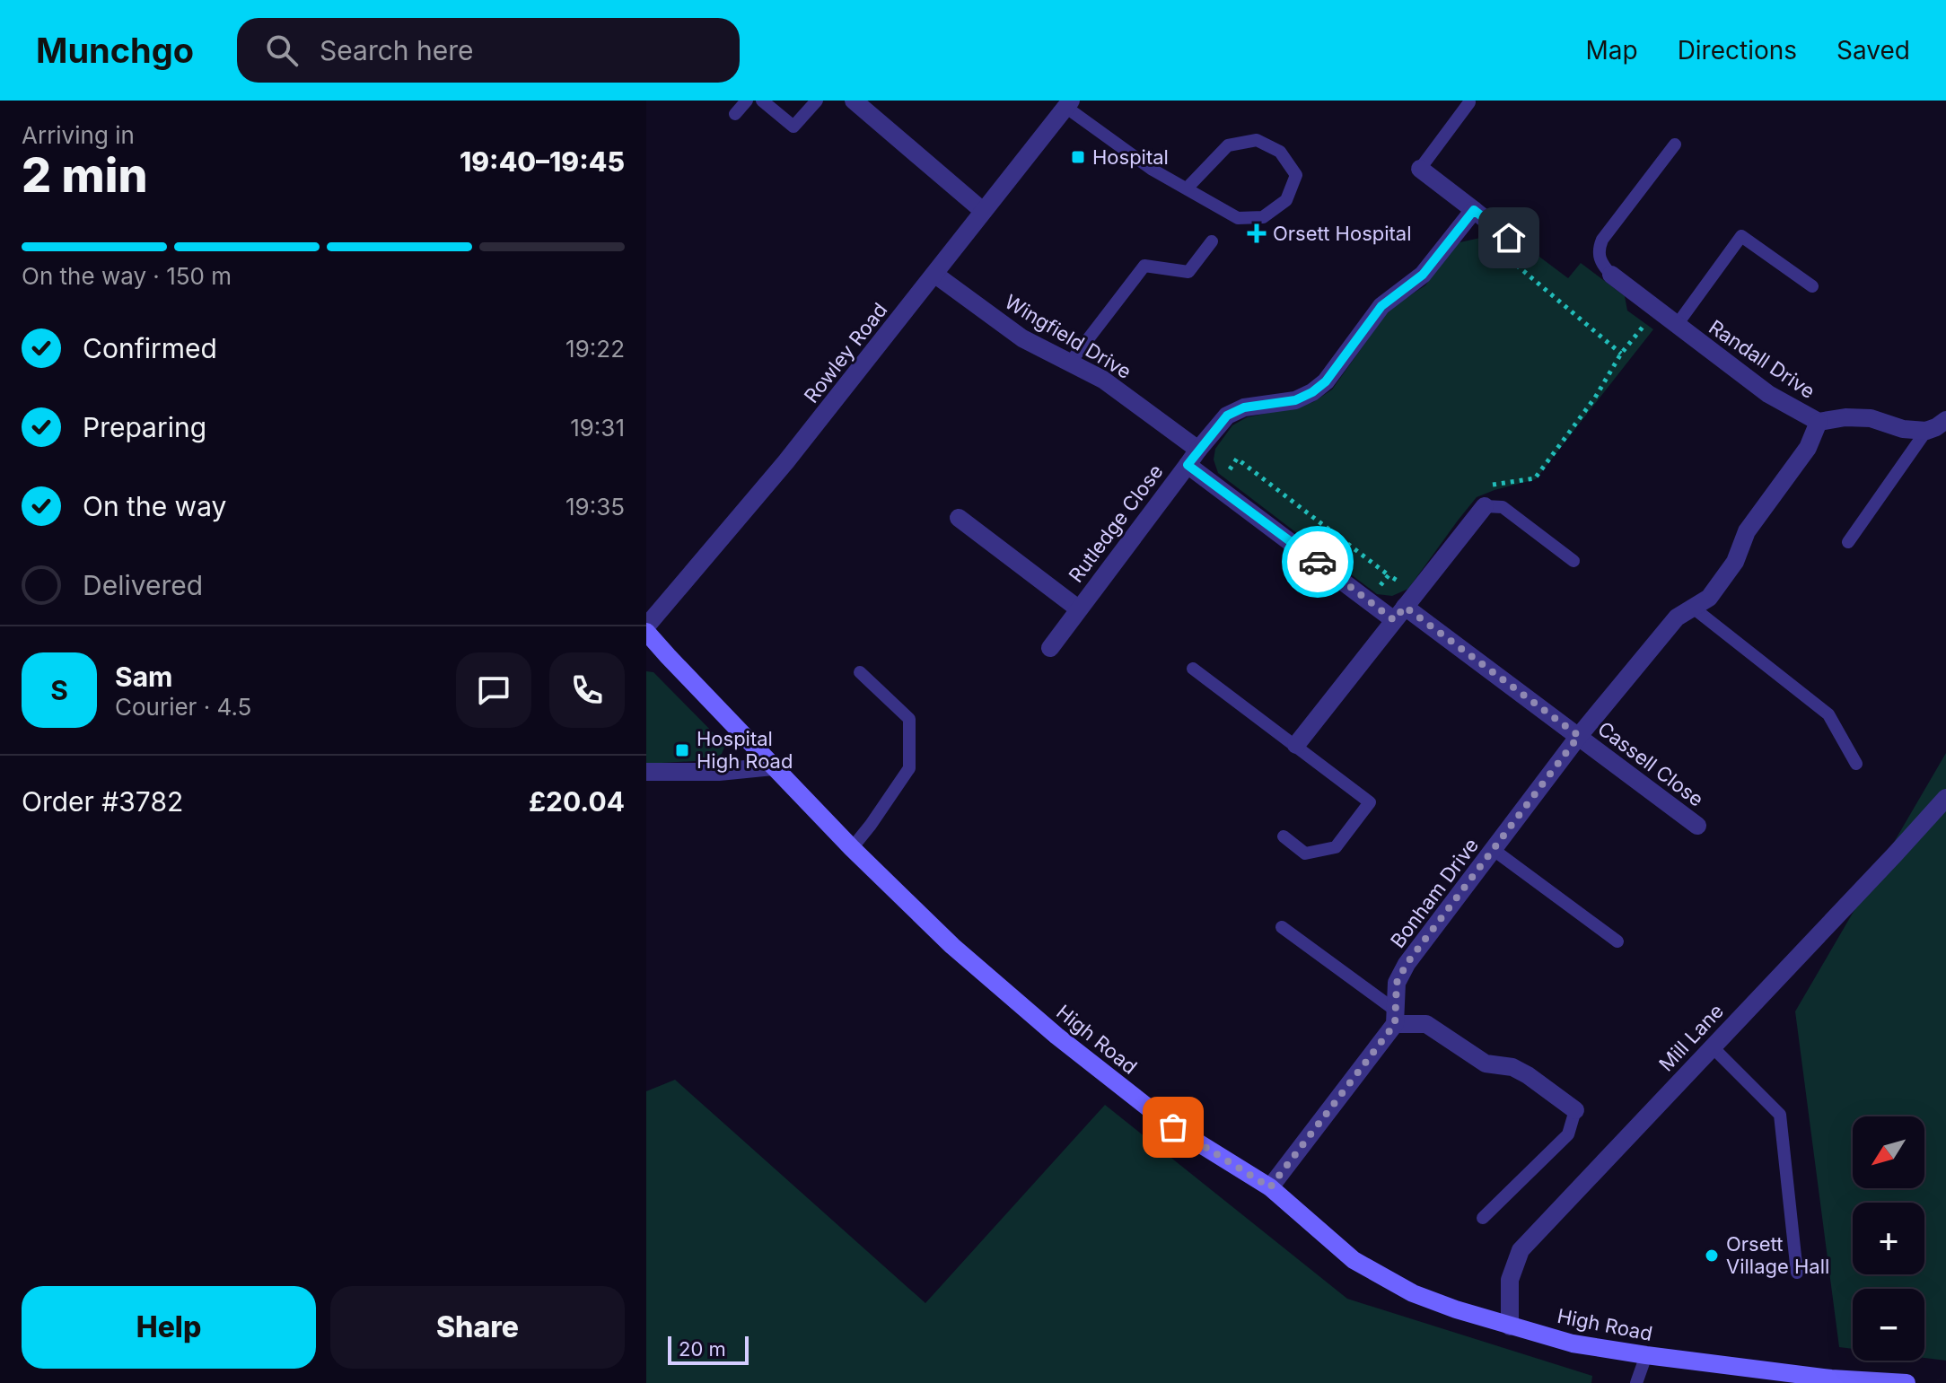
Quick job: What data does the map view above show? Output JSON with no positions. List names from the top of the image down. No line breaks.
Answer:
{"streets":{"main road":["High Road"],"street":["Wingfield Drive","Rowley Road","Randall Drive","Rutledge Close","Cassell Close","Bonham Drive","Mill Lane"]},"crossings":[["Wingfield Drive","Rowley Road"],["Wingfield Drive","Rutledge Close"],["Wingfield Drive","Cassell Close"],["Wingfield Drive","Bonham Drive"],["Rowley Road","High Road"],["Randall Drive","Bonham Drive"],["Cassell Close","Bonham Drive"],["Bonham Drive","High Road"],["Mill Lane","High Road"]],"places":{"transit":["Hospital","Hospital High Road"],"health":["Orsett Hospital"],"other":["Orsett Village Hall"]},"scale_bar":"20 m","north":"bottom left","page":{"header":"Munchgo","search":"Search here","nav":["Map","Directions","Saved"],"heading":["2 min","Arriving in","19:40–19:45"],"panel":["Sam","Courier · 4.5","Order #3782","£20.04"],"bar":"On the way · 150 m","list":[["Confirmed","19:22"],["Preparing","19:31"],["On the way","19:35"],"Delivered"],"round":"S","map_buttons":["+","−"],"buttons":["Help","Share"],"scale":"20 m"}}
